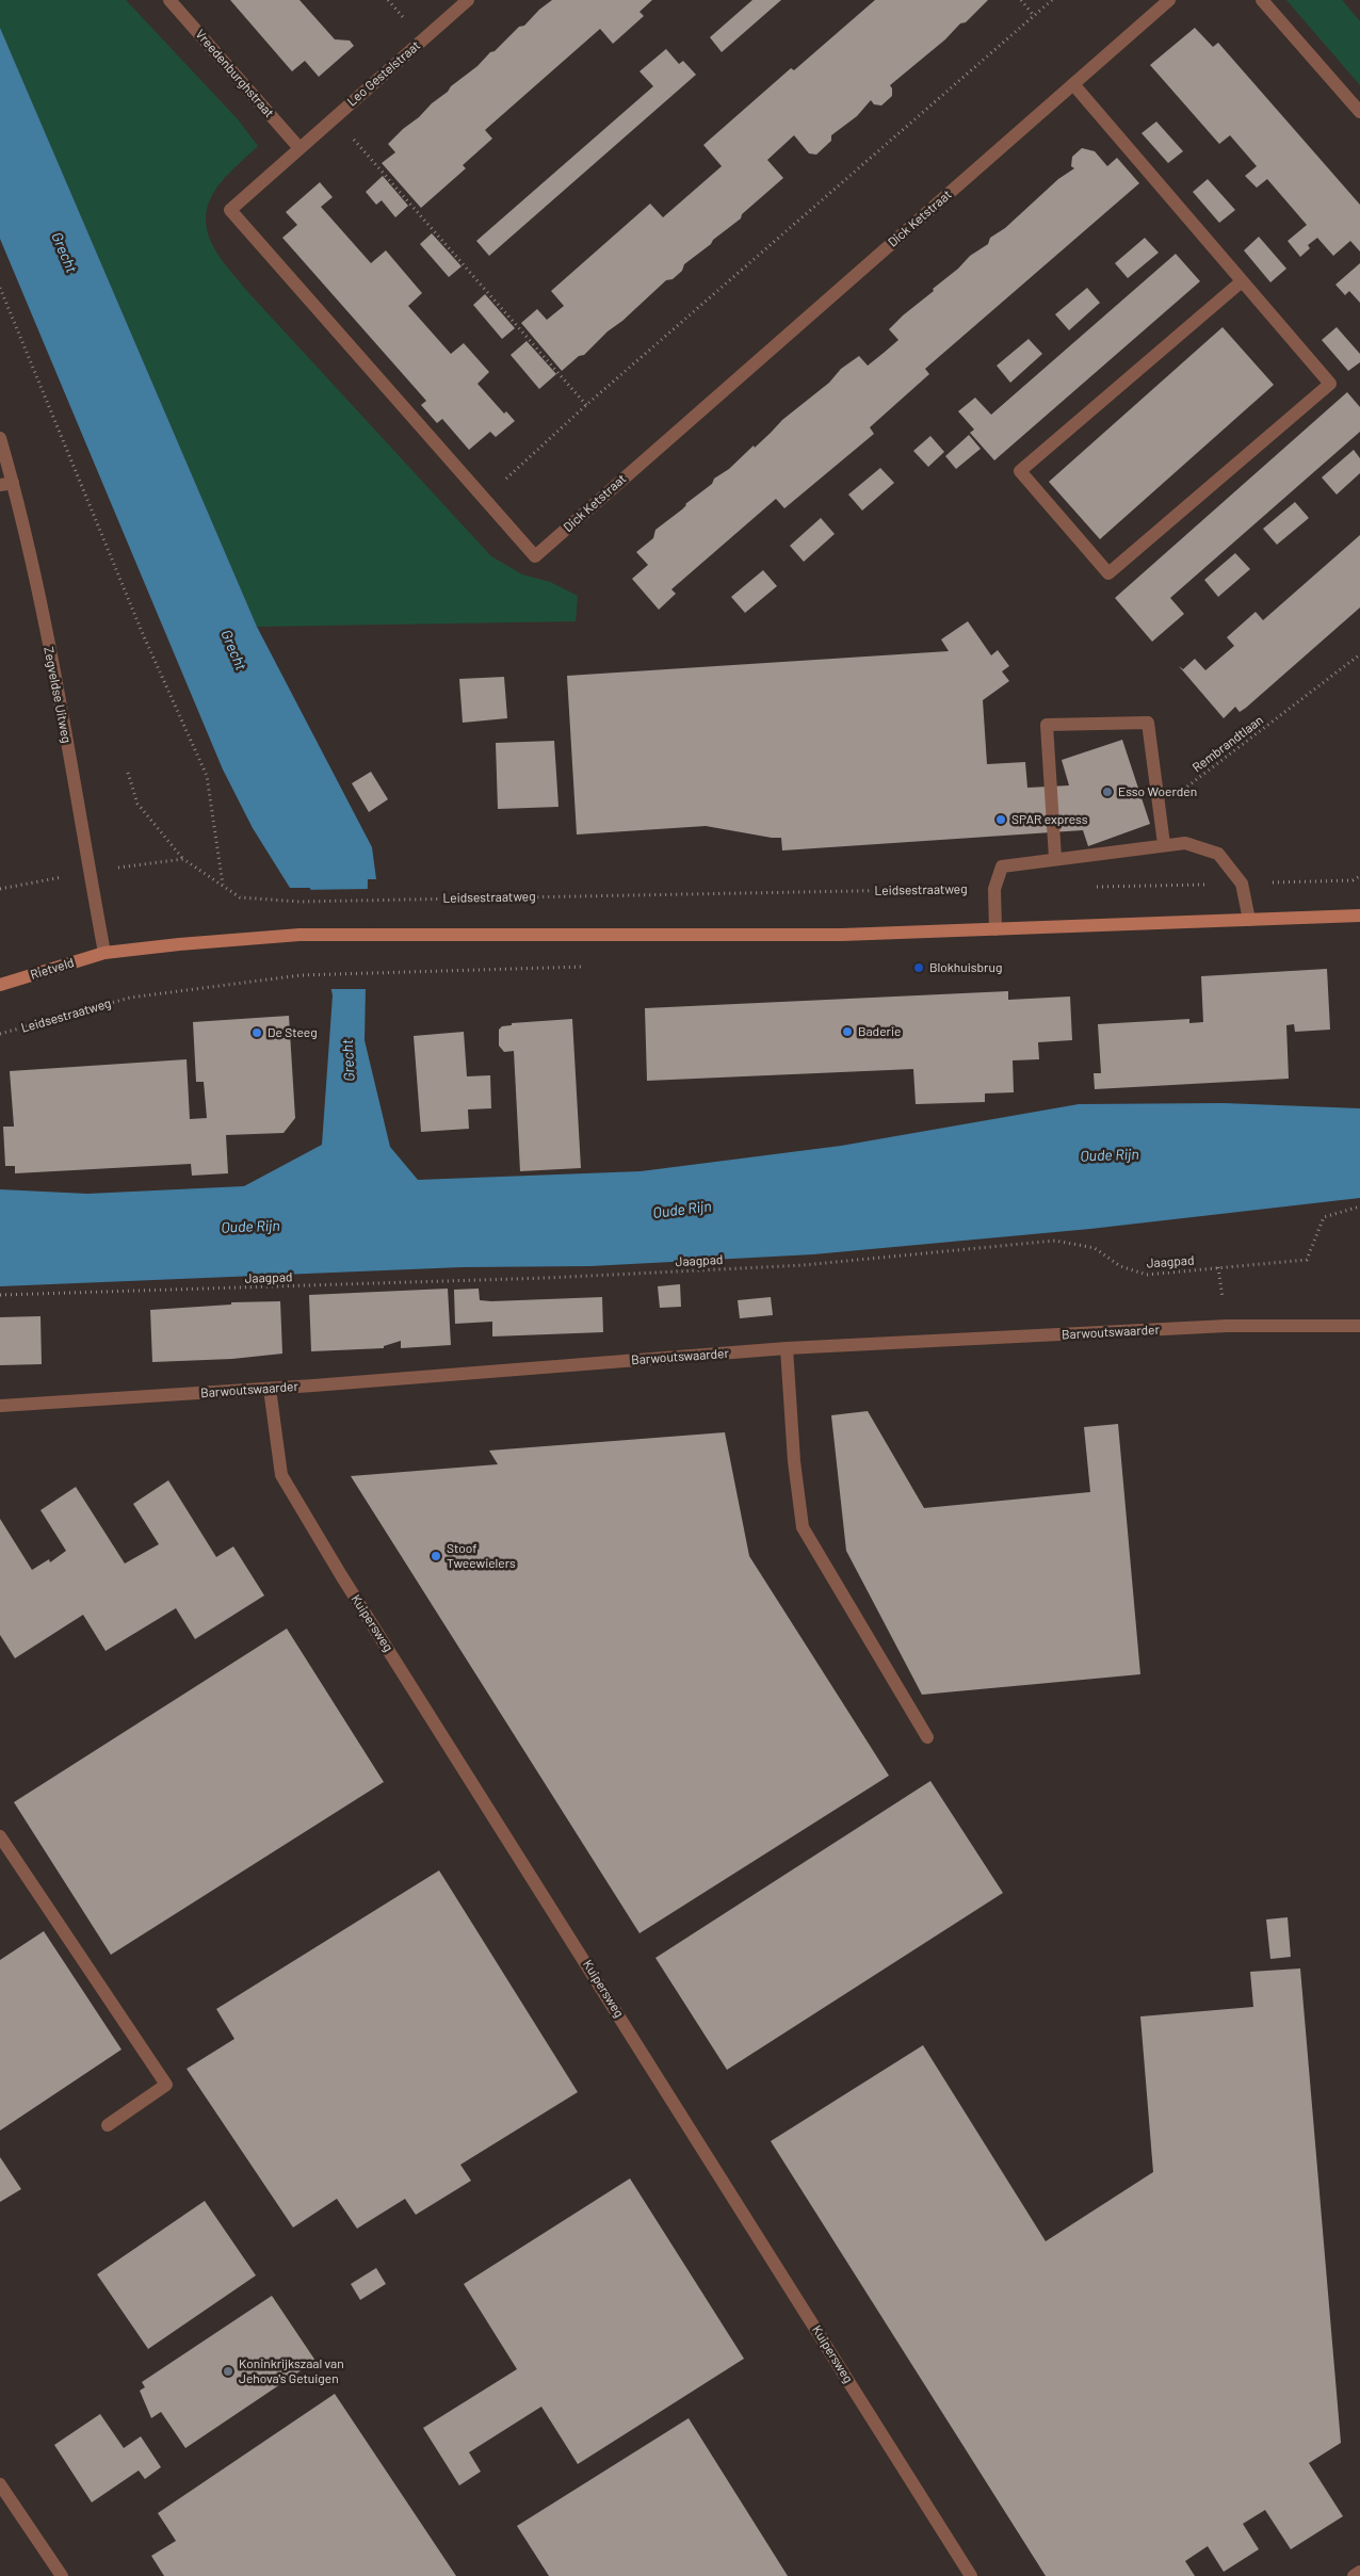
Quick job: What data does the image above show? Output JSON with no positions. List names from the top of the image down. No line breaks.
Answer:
{"streets":{"main road":["Rietveld"],"street":["Vreedenburghstraat","Leo Gestelstraat","Dick Ketstraat","Zegveldse Uitweg","Barwoutswaarder","Kuipersweg"],"path":["Rembrandtlaan","Leidsestraatweg","Jaagpad"]},"crossings":[["Vreedenburghstraat","Leo Gestelstraat"],["Vreedenburghstraat","Dick Ketstraat"],["Leo Gestelstraat","Dick Ketstraat"],["Zegveldse Uitweg","Rietveld"],["Barwoutswaarder","Kuipersweg"]],"water":["Grecht","Oude Rijn"],"places":["Esso Woerden","SPAR express","Blokhuisbrug","Baderie","De Steeg","Stoof Tweewielers","Koninkrijkszaal van Jehova's Getuigen"]}
